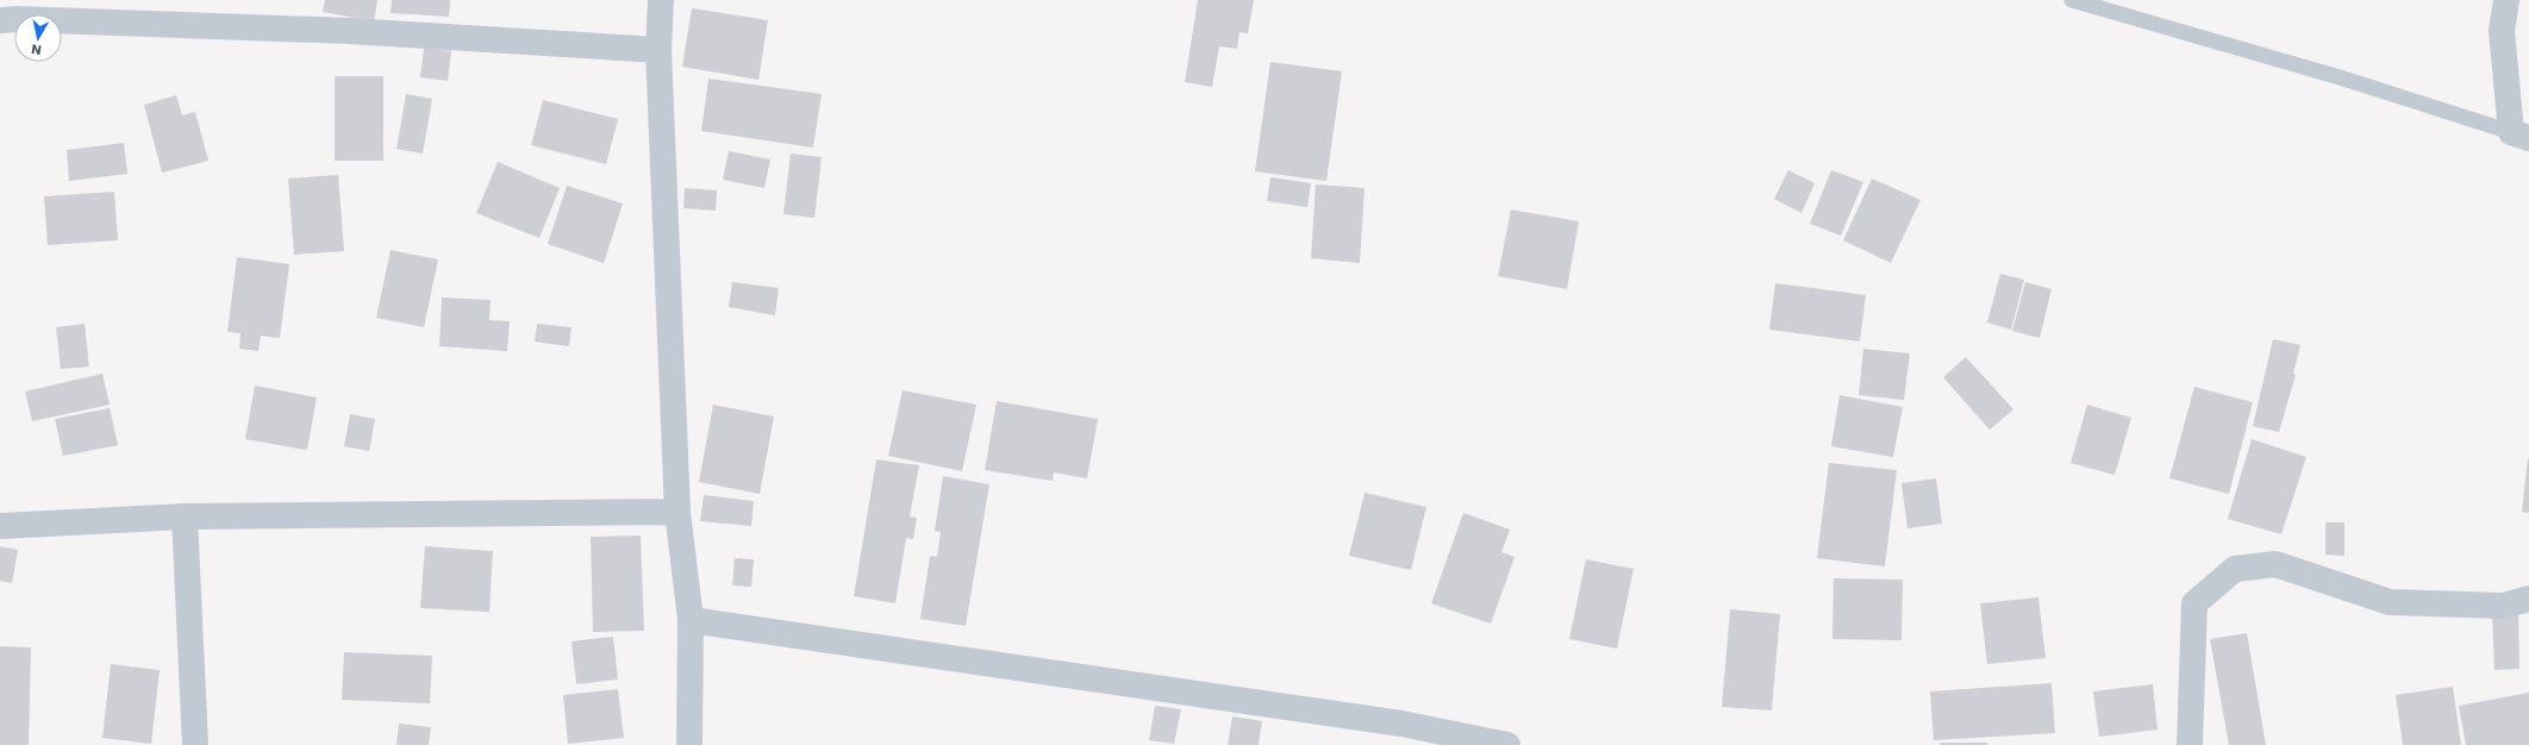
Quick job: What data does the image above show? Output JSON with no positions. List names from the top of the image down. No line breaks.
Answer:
{"north":"bottom"}
